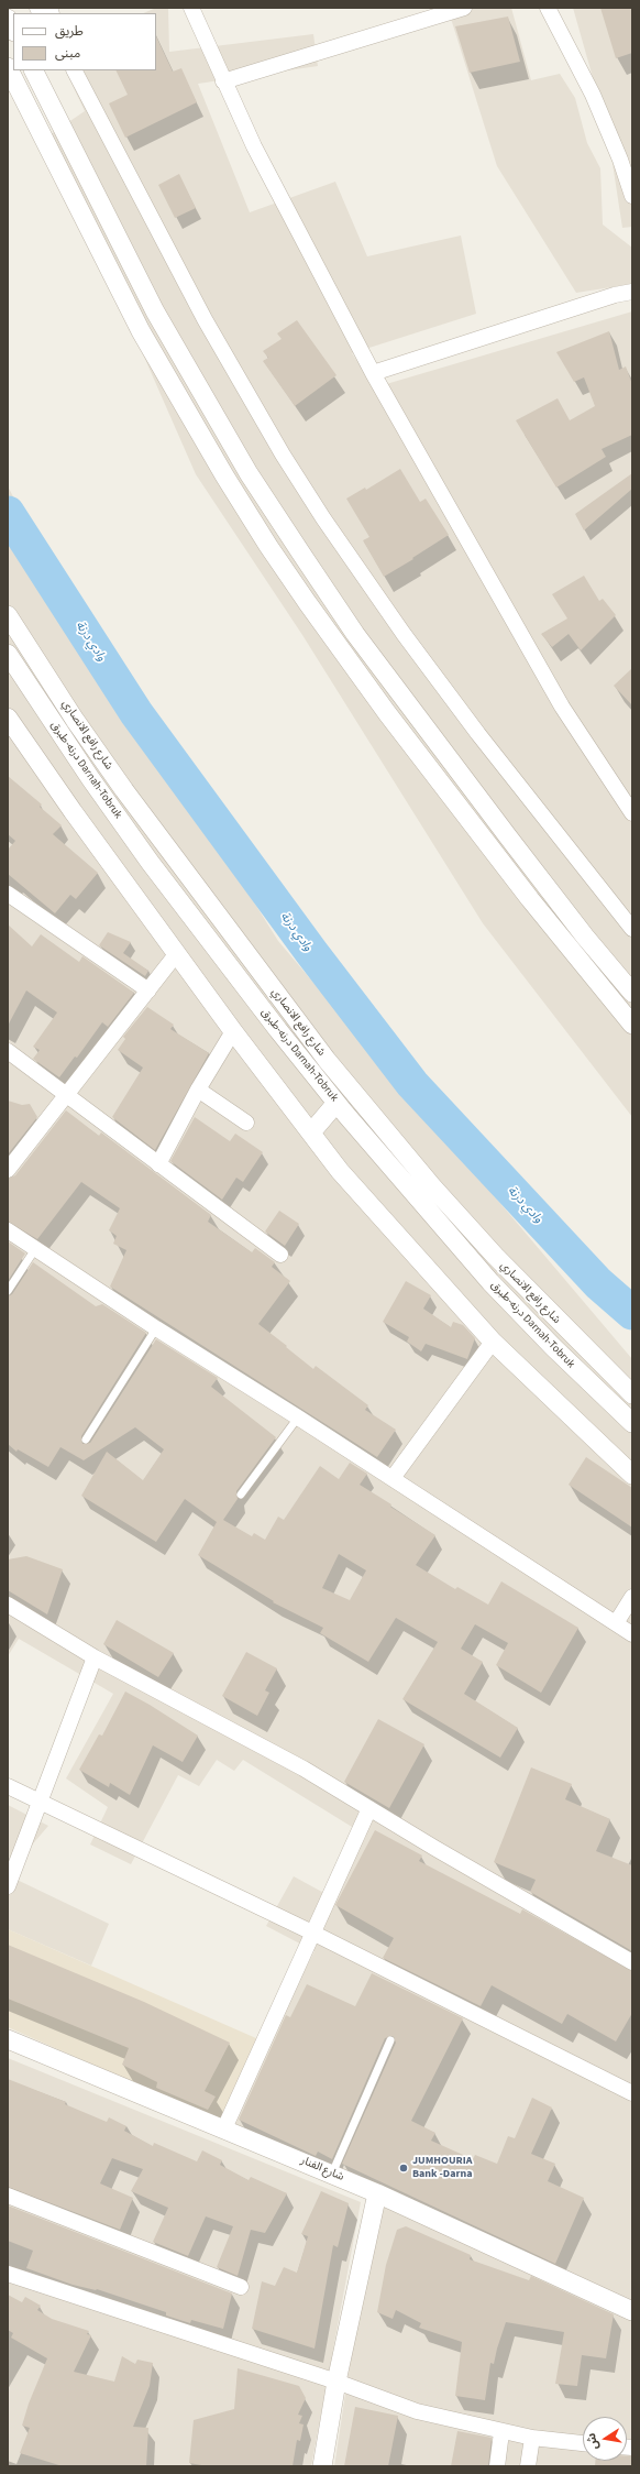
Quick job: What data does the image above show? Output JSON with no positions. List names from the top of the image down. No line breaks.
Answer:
{"streets":{"street":["شارع رافع الانصاري","درنه-طبرق Darnah-Tobruk","شارع الفنار"]},"water":["وادي درنة"],"places":["JUMHOURIA Bank -Darna"],"legend":["طريق","مبنى"],"north":"left"}
